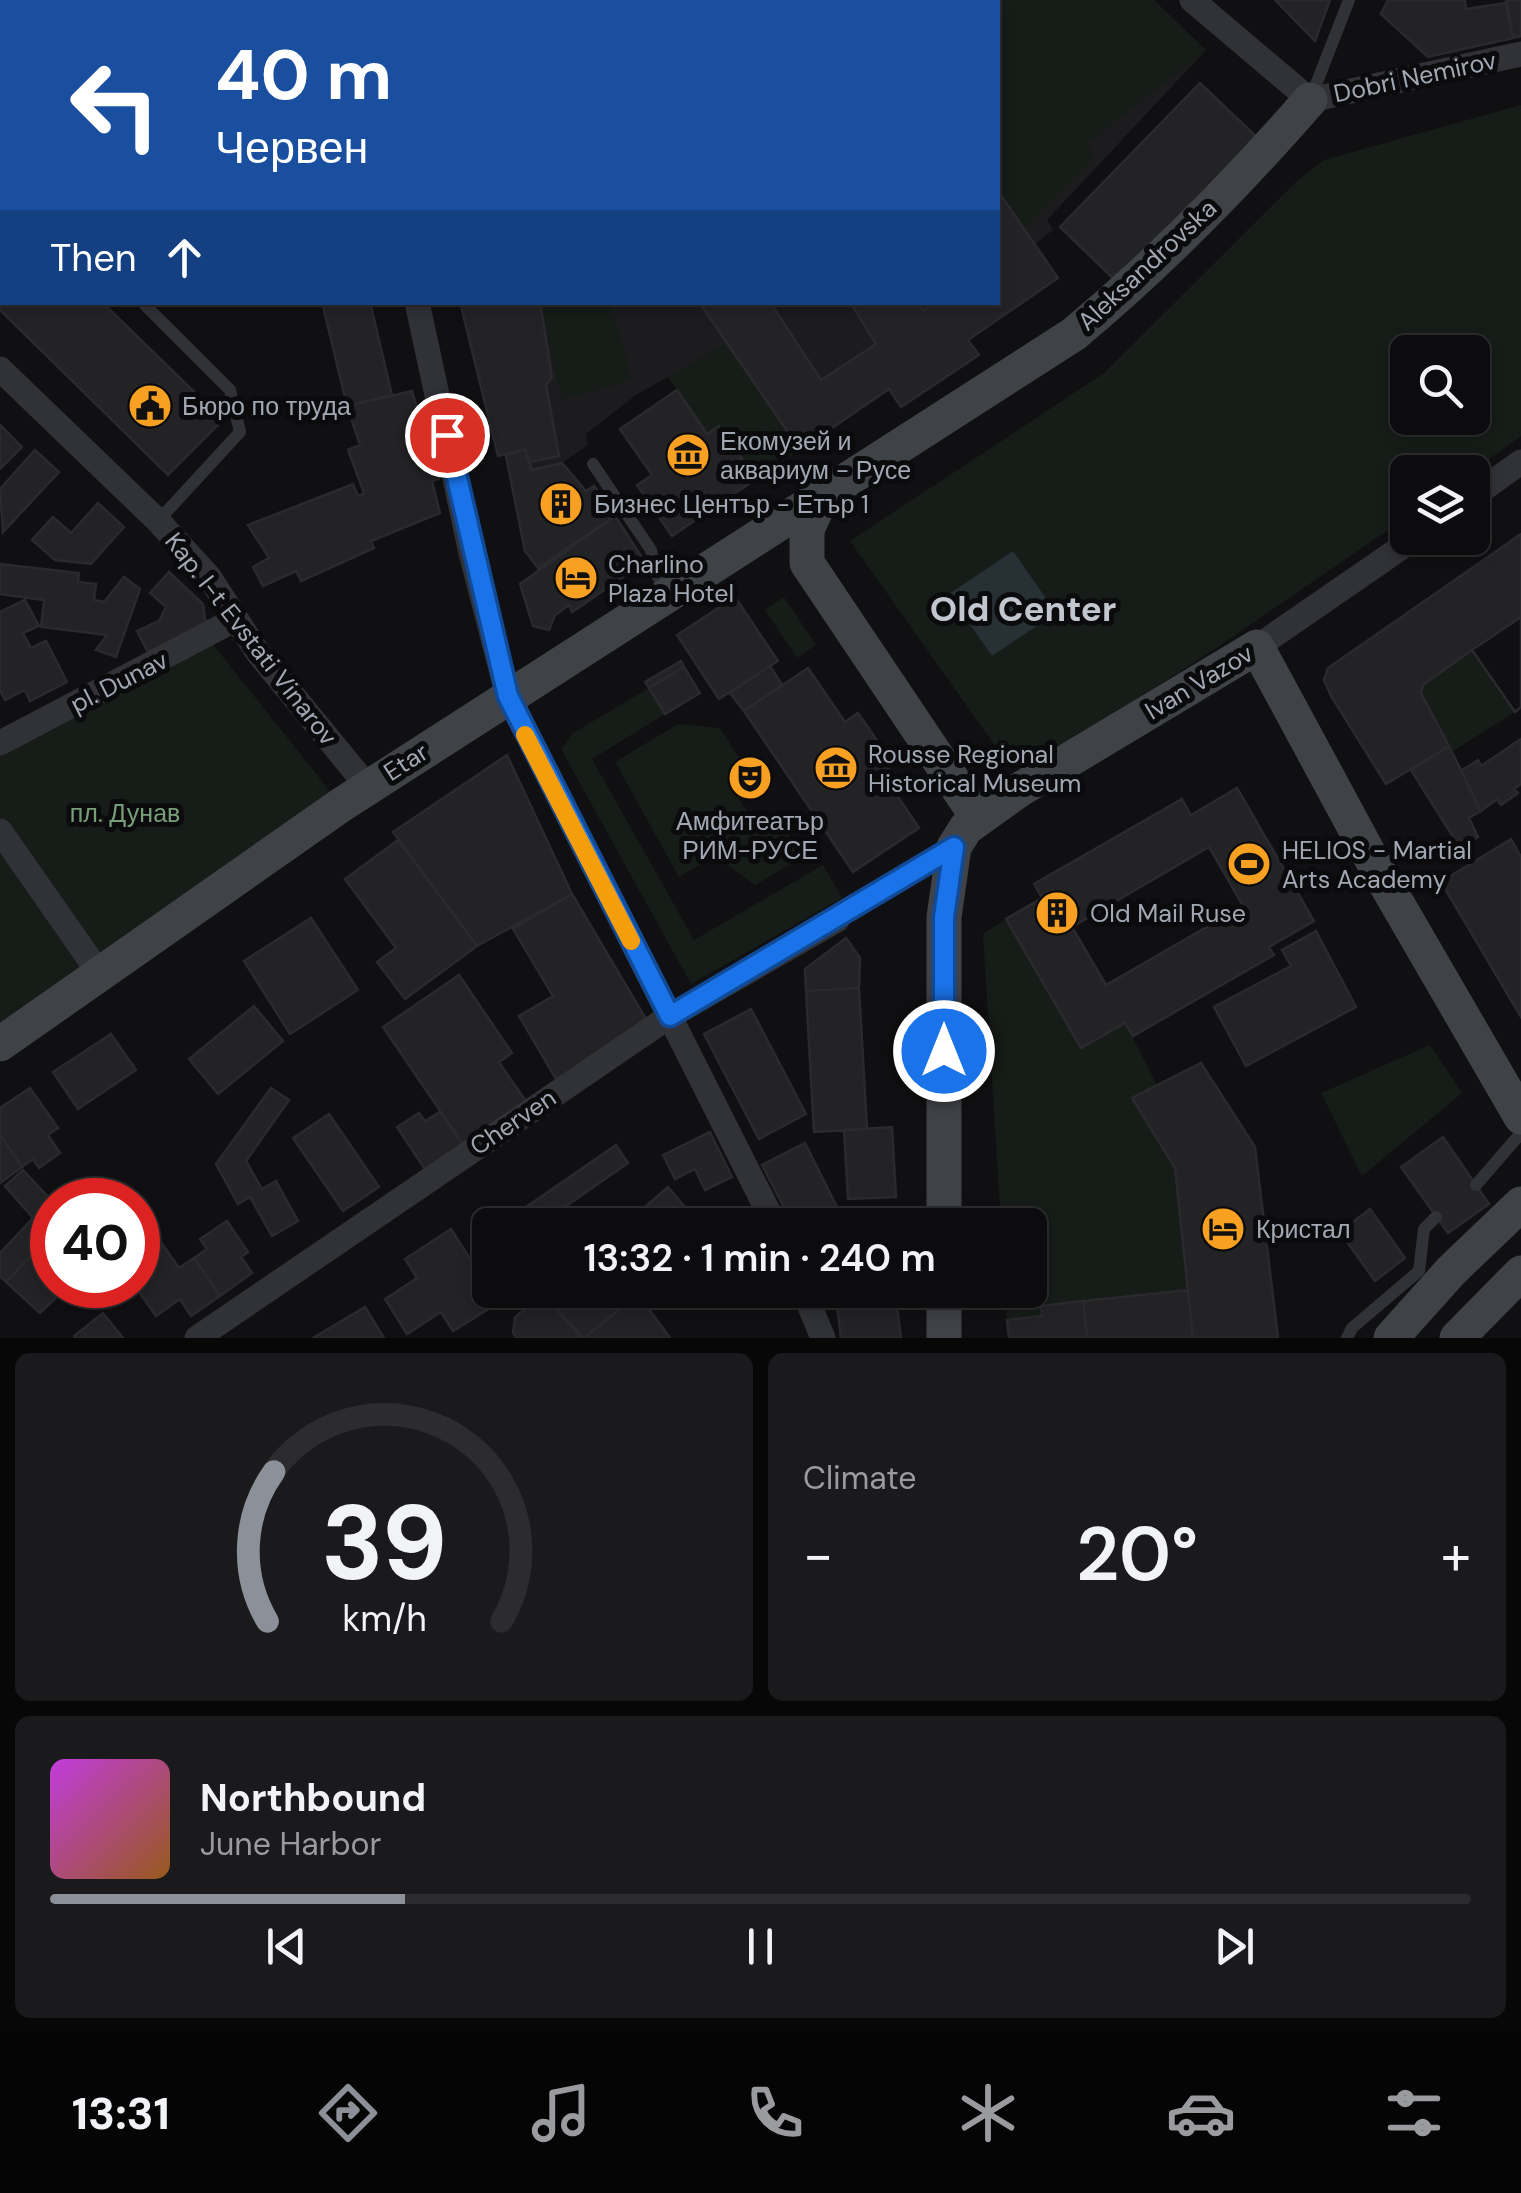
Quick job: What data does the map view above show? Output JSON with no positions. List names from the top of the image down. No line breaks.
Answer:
{"streets":{"street":["Dobri Nemirov","Aleksandrovska","Kap. l-t Evstati Vinarov","pl. Dunav","Ivan Vazov","Etar","Cherven"]},"crossings":[["Dobri Nemirov","Aleksandrovska"],["Aleksandrovska","Etar"],["Kap. l-t Evstati Vinarov","pl. Dunav"],["Kap. l-t Evstati Vinarov","Etar"]],"districts":["Old Center"],"parks":["пл. Дунав"],"places":{"public building":["Бюро по труда"],"museum":["Екомузей и аквариум - Русе","Rousse Regional Historical Museum"],"building":["Бизнес Център - Етър 1","Old Mail Ruse"],"hotel":["Charlino Plaza Hotel","Кристал"],"theatre":["Амфитеатър РИМ-РУСЕ"],"sports":["HELIOS - Martial Arts Academy"]},"page":{"turn":["40 m","Червен"],"then":"Then","limit":"40","trip":"13:32 · 1 min · 240 m","tile":"Climate","heat":["−","20°","+"],"song":["Northbound","June Harbor"],"tabs":"13:31","gauge":["39","km/h"]}}
